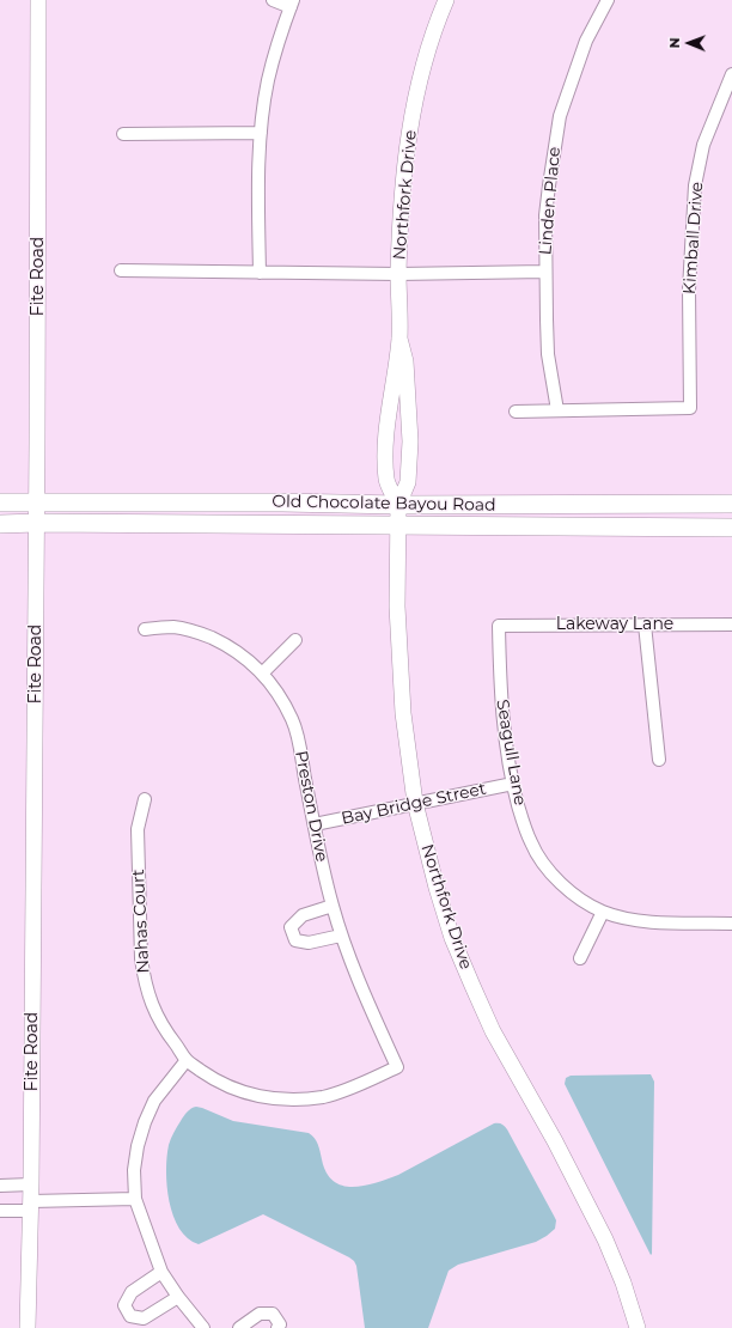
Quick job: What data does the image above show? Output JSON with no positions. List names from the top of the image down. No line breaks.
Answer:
{"streets":{"main road":["Old Chocolate Bayou Road"],"street":["Northfork Drive","Linden Place","Kimball Drive","Fite Road","Lakeway Lane","Seagull Lane","Bay Bridge Street","Preston Drive","Nahas Court"]},"crossings":[["Northfork Drive","Old Chocolate Bayou Road"],["Northfork Drive","Bay Bridge Street"],["Linden Place","Kimball Drive"],["Fite Road","Old Chocolate Bayou Road"],["Lakeway Lane","Seagull Lane"],["Seagull Lane","Bay Bridge Street"],["Bay Bridge Street","Preston Drive"],["Preston Drive","Nahas Court"]],"north":"left"}
